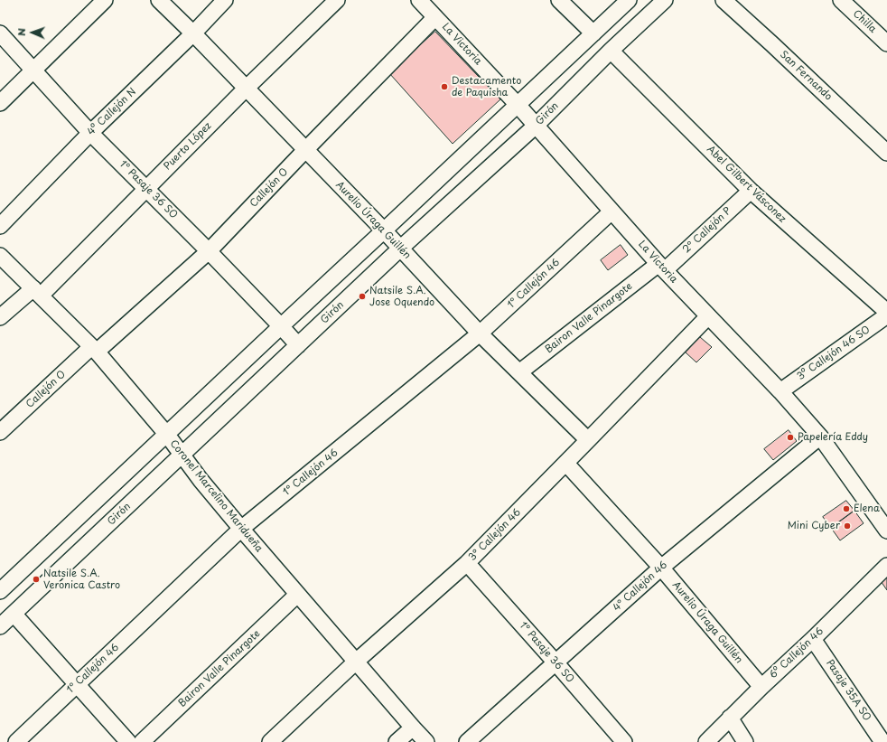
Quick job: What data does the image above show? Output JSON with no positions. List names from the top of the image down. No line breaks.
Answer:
{"streets":{"street":["Chilla","La Victoria","San Fernando","4º Callejón N","Girón","Puerto López","Abel Gilbert Vásconez","Callejón O","1° Pasaje 36 SO","Aurelio Úraga Guillén","2° Callejón P","1° Callejón 46","Bairon Valle Pinargote","3º Callejón 46 SO","Coronel Marcelino Maridueña","3° Callejón 46","4° Callejón 46","6º Callejón 46","Pasaje 35A SO"]},"crossings":[["La Victoria","Girón"],["La Victoria","Callejón O"],["La Victoria","2° Callejón P"],["La Victoria","1° Callejón 46"],["La Victoria","Bairon Valle Pinargote"],["La Victoria","3º Callejón 46 SO"],["La Victoria","3° Callejón 46"],["La Victoria","4° Callejón 46"],["4º Callejón N","1° Pasaje 36 SO"],["4º Callejón N","Aurelio Úraga Guillén"],["Girón","Abel Gilbert Vásconez"],["Girón","1° Pasaje 36 SO"],["Girón","Aurelio Úraga Guillén"],["Girón","Coronel Marcelino Maridueña"],["Puerto López","1° Pasaje 36 SO"],["Puerto López","Aurelio Úraga Guillén"],["Puerto López","Coronel Marcelino Maridueña"],["Abel Gilbert Vásconez","2° Callejón P"],["Callejón O","1° Pasaje 36 SO"],["Callejón O","Aurelio Úraga Guillén"],["Callejón O","Coronel Marcelino Maridueña"],["1° Pasaje 36 SO","3° Callejón 46"],["1° Pasaje 36 SO","4° Callejón 46"],["Aurelio Úraga Guillén","1° Callejón 46"],["Aurelio Úraga Guillén","Bairon Valle Pinargote"],["Aurelio Úraga Guillén","3° Callejón 46"],["Aurelio Úraga Guillén","4° Callejón 46"],["Aurelio Úraga Guillén","6º Callejón 46"],["2° Callejón P","Bairon Valle Pinargote"],["1° Callejón 46","Coronel Marcelino Maridueña"],["Bairon Valle Pinargote","Coronel Marcelino Maridueña"],["Coronel Marcelino Maridueña","3° Callejón 46"],["6º Callejón 46","Pasaje 35A SO"]],"places":["Destacamento de Paquisha","Natsile S.A. Jose Oquendo","Papelería Eddy","Elena","Mini Cyber","Natsile S.A. Veronica Castro"],"north":"left"}
